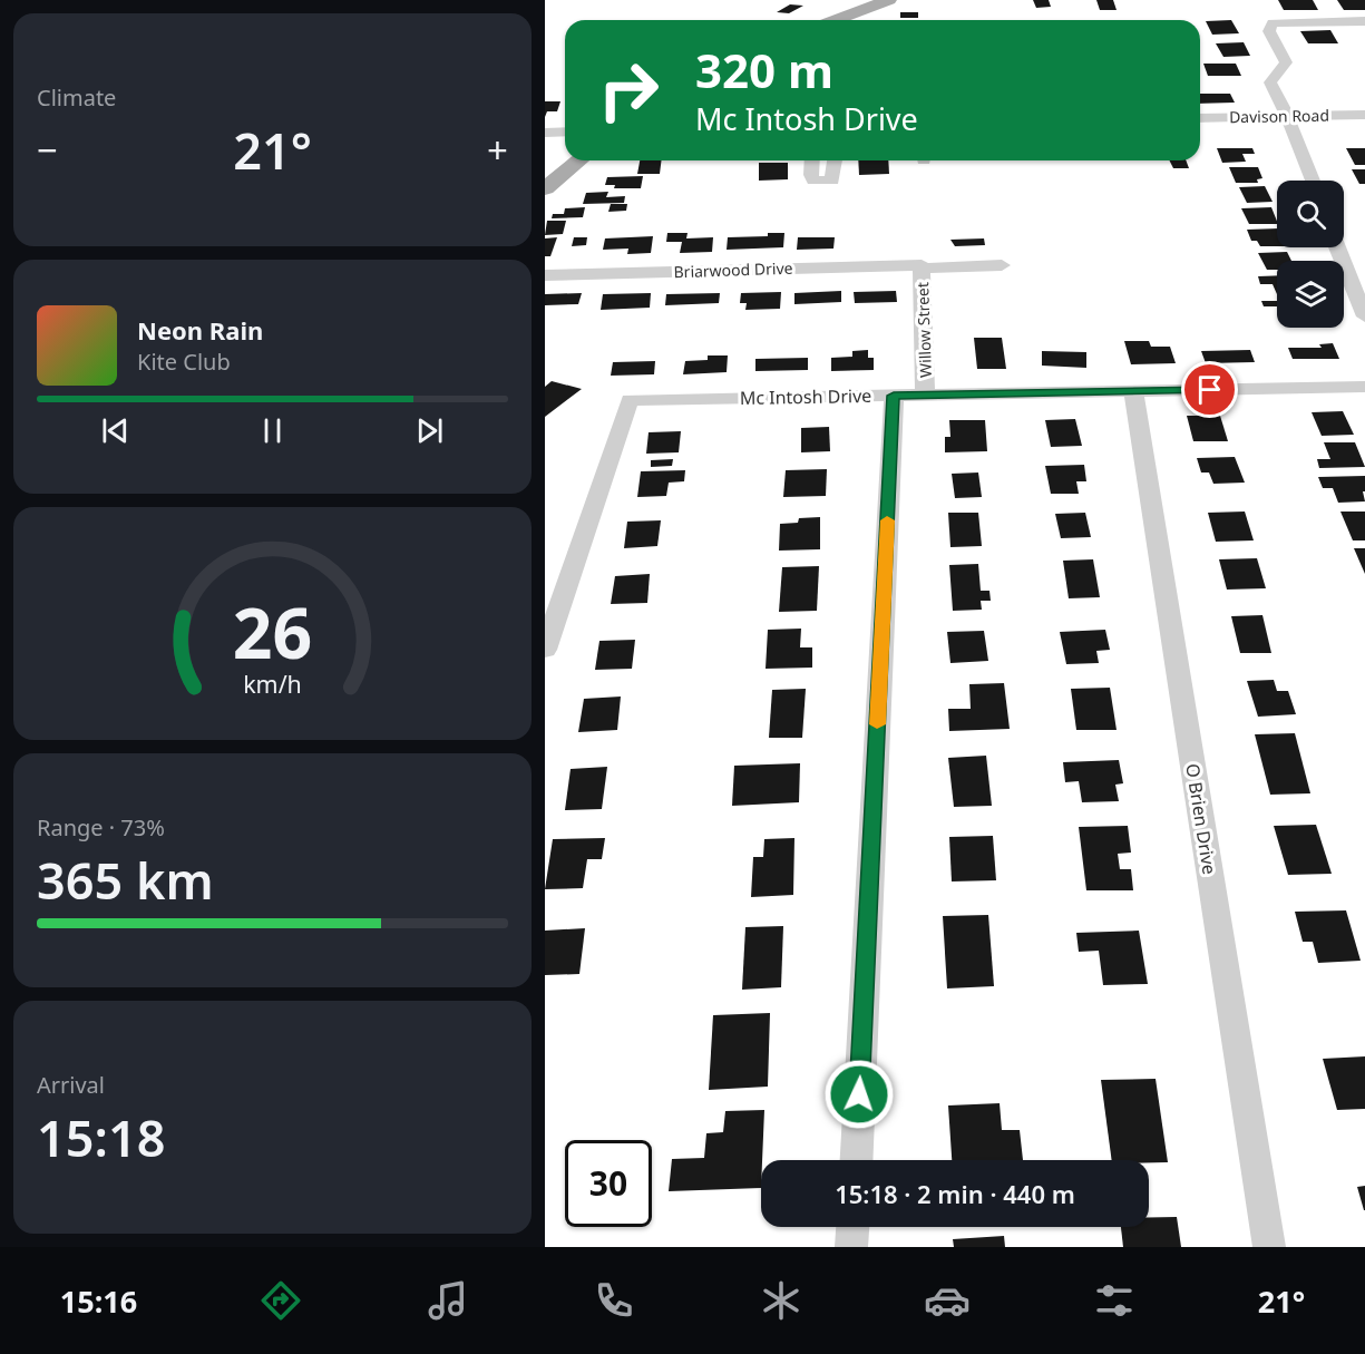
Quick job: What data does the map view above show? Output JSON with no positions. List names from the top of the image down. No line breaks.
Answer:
{"streets":{"street":["Davison Road","Briarwood Drive","Willow Street","Mc Intosh Drive","O Brien Drive"]},"crossings":[["Briarwood Drive","Willow Street"],["Willow Street","Mc Intosh Drive"],["Mc Intosh Drive","O Brien Drive"]],"page":{"tile":["Climate",["Range · 73%","365 km"],["Arrival","15:18"]],"turn":["320 m","Mc Intosh Drive"],"heat":["−","21°","+"],"song":["Neon Rain","Kite Club"],"limit":"30","trip":"15:18 · 2 min · 440 m","tabs":["15:16","21°"],"gauge":["26","km/h"]}}
